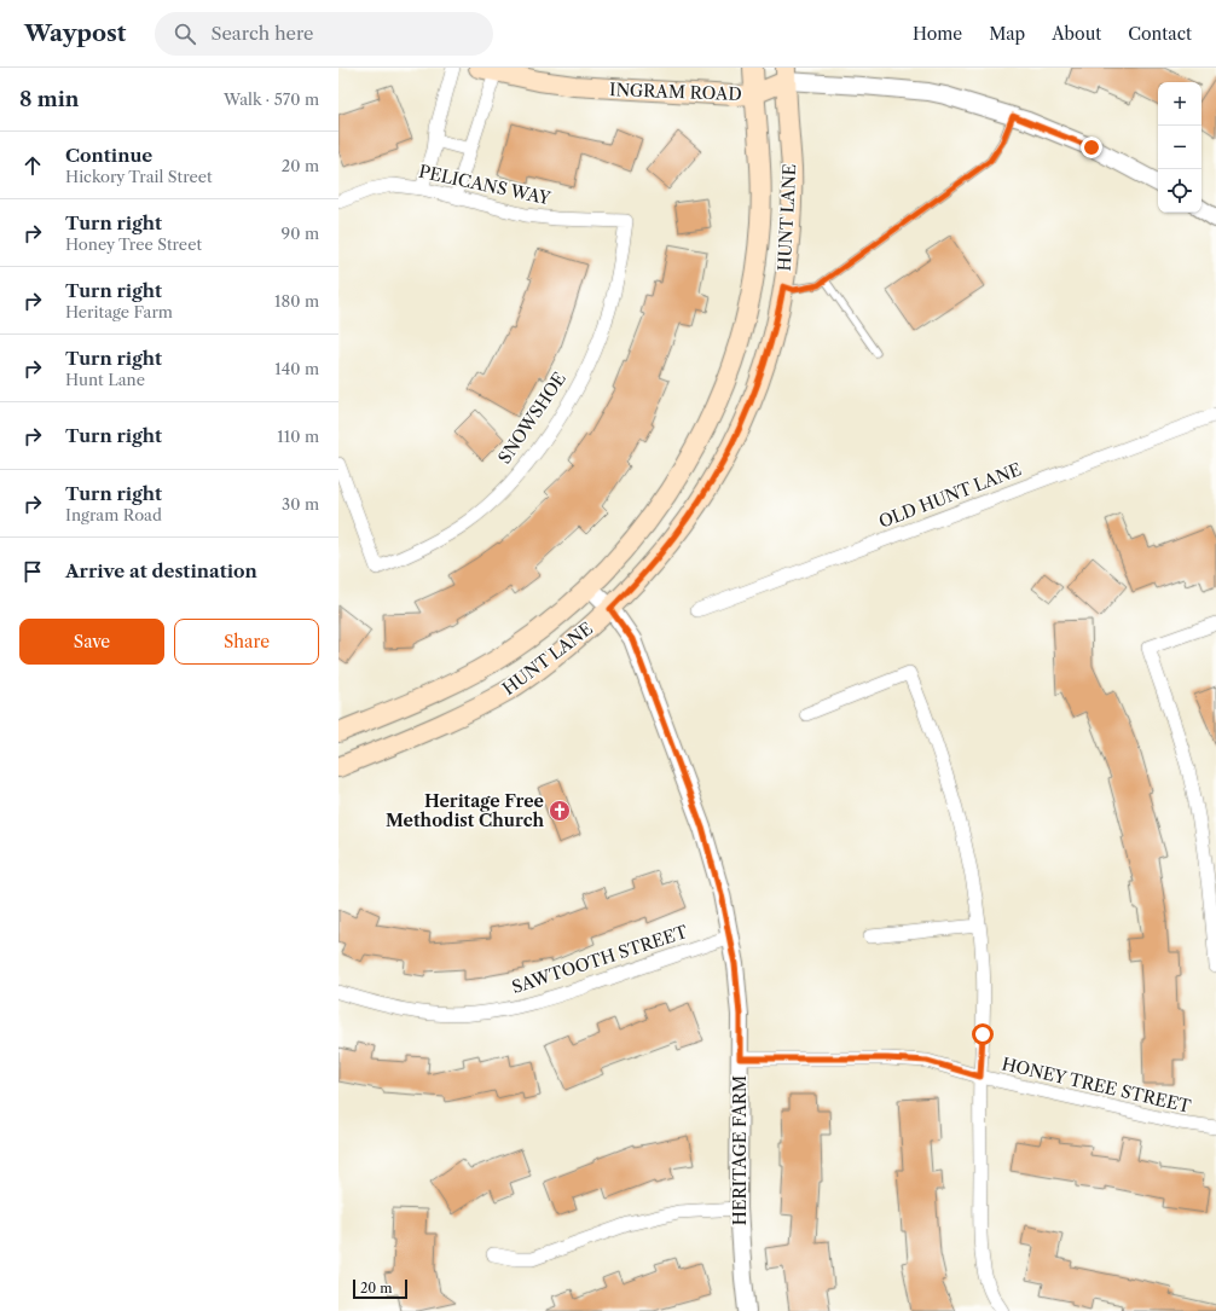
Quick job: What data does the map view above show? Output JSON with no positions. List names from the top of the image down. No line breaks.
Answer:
{"streets":{"main road":["INGRAM ROAD","HUNT LANE"],"street":["PELICANS WAY","SNOWSHOE","OLD HUNT LANE","SAWTOOTH STREET","HONEY TREE STREET","HERITAGE FARM"]},"crossings":[["INGRAM ROAD","HUNT LANE"],["PELICANS WAY","SNOWSHOE"],["HUNT LANE","HERITAGE FARM"],["SAWTOOTH STREET","HERITAGE FARM"],["HONEY TREE STREET","HERITAGE FARM"]],"places":{"church":["Heritage Free Methodist Church"]},"scale_bar":"20 m","page":{"header":"Waypost","search":"Search here","nav":["Home","Map","About","Contact"],"heading":["8 min","Walk · 570 m"],"map_buttons":["+","−"],"list":[["Continue","Hickory Trail Street","20 m"],["Turn right","Honey Tree Street","90 m"],["Turn right","Heritage Farm","180 m"],["Turn right","Hunt Lane","140 m"],["Turn right","110 m"],["Turn right","Ingram Road","30 m"],"Arrive at destination"],"buttons":["Save","Share"],"scale":"20 m"}}
